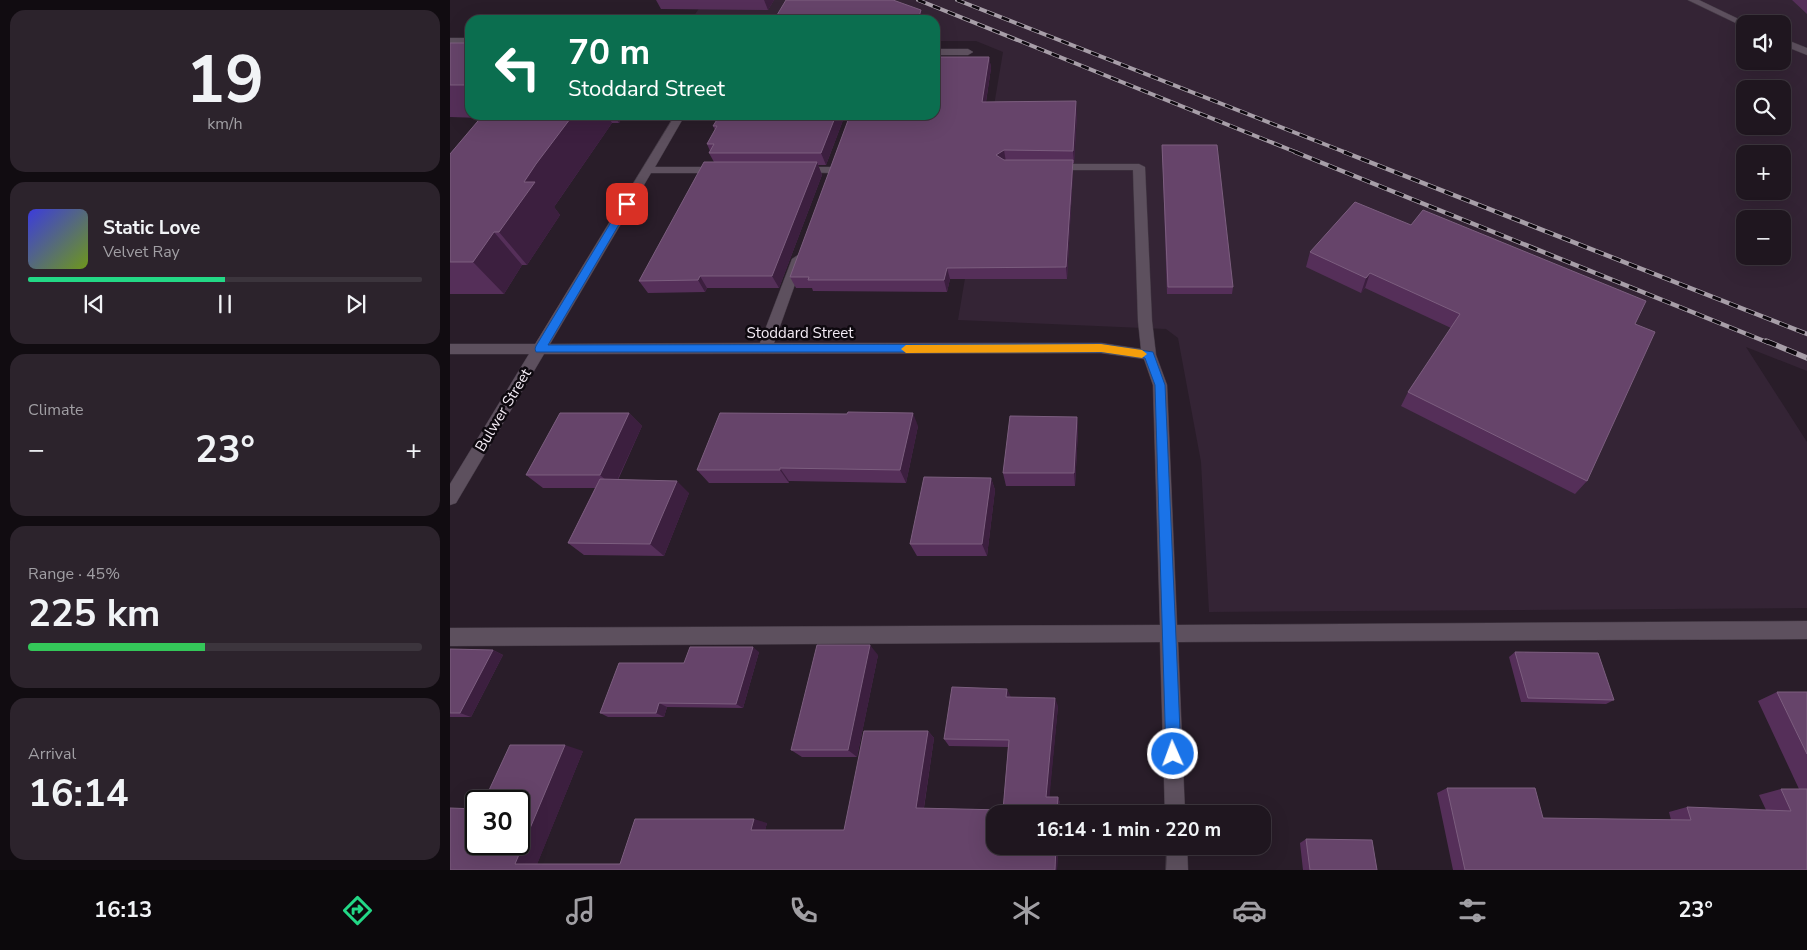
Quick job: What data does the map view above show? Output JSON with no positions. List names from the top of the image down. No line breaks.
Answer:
{"streets":{"street":["Stoddard Street","Bulwer Street"]},"crossings":[["Stoddard Street","Bulwer Street"]],"page":{"tile":[["19","km/h"],"Climate",["Range · 45%","225 km"],["Arrival","16:14"]],"map_buttons":["+","−"],"turn":["70 m","Stoddard Street"],"song":["Static Love","Velvet Ray"],"heat":["−","23°","+"],"limit":"30","trip":"16:14 · 1 min · 220 m","tabs":["16:13","23°"]}}
